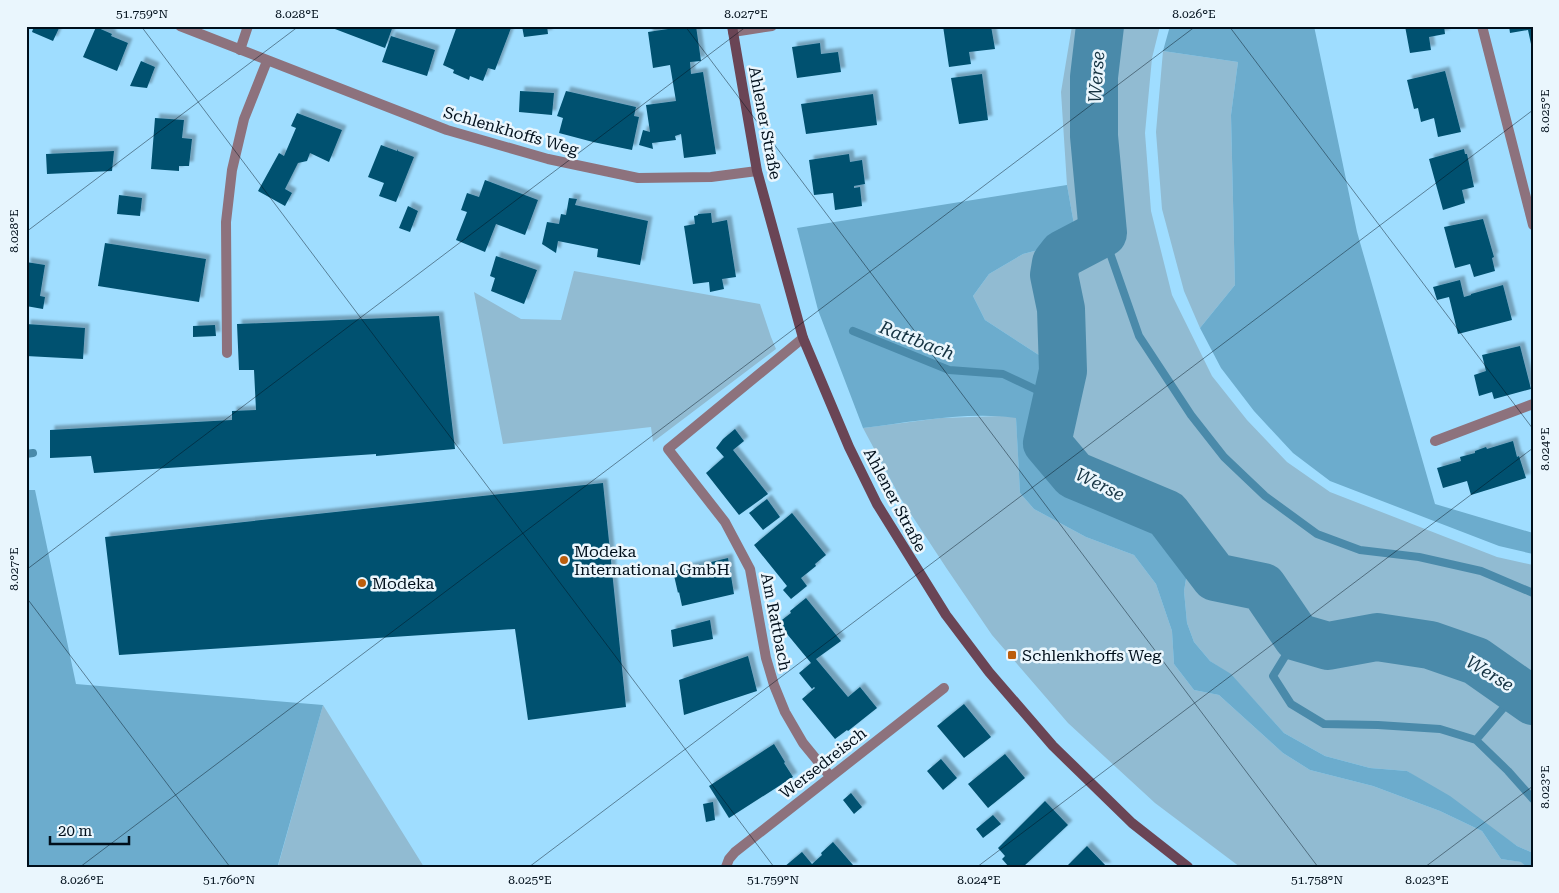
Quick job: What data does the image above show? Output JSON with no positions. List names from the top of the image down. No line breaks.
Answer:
{"streets":{"main road":["Ahlener Straße"],"street":["Schlenkhoffs Weg","Am Rattbach","Wersedreisch"]},"crossings":[["Ahlener Straße","Schlenkhoffs Weg"],["Ahlener Straße","Am Rattbach"],["Am Rattbach","Wersedreisch"]],"water":["Werse","Rattbach"],"places":{"other":["Modeka International GmbH","Modeka"],"transit":["Schlenkhoffs Weg"]},"scale_bar":"20 m","coordinates":["51.759°N","8.028°E","8.027°E","8.026°E","8.025°E","8.024°E","8.023°E","51.760°N","51.758°N"]}
